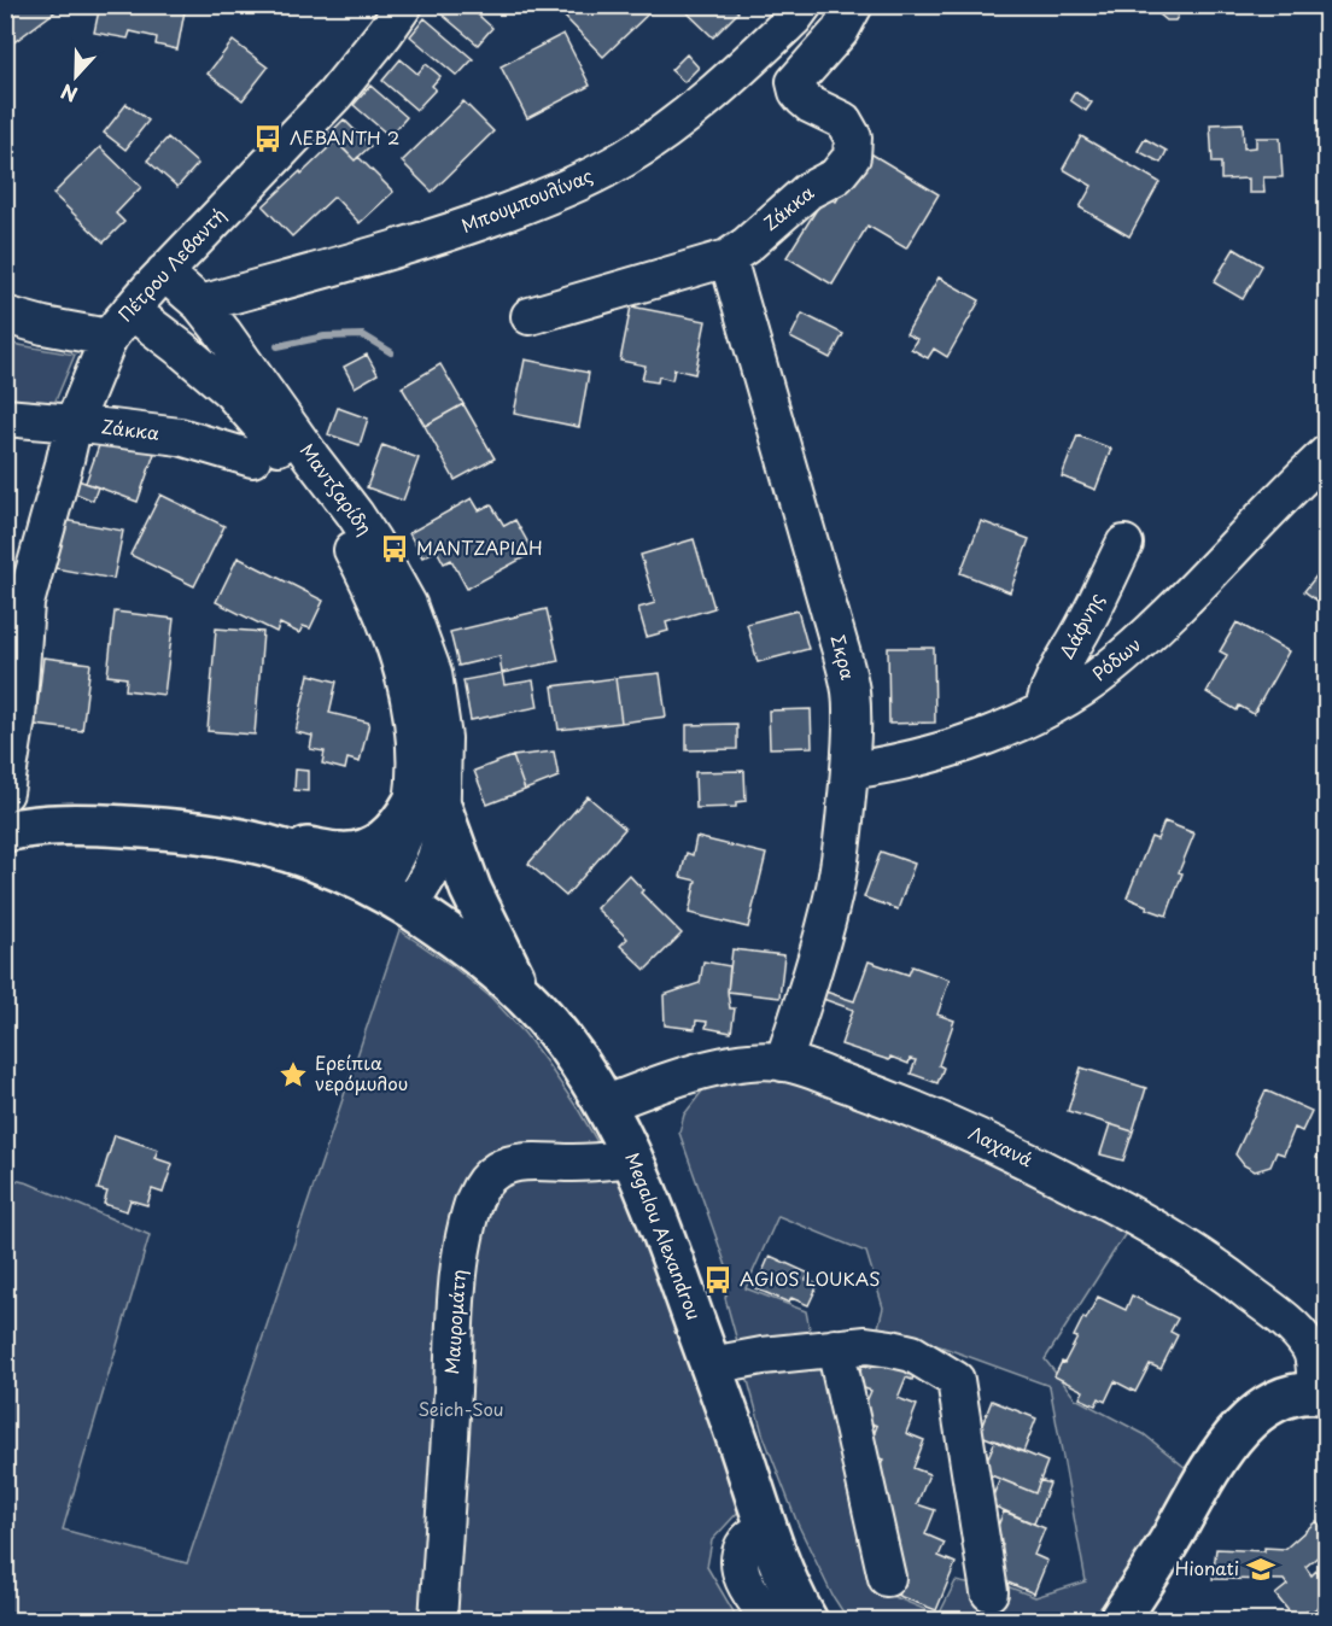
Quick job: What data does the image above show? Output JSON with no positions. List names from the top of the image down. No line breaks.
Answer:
{"streets":{"main road":["Megalou Alexandrou"],"street":["Μπουμπουλίνας","Ζάκκα","Πέτρου Λεβαντή","Μαντζαρίδη","Δάφνης","Σκρα","Ρόδων","Λαχανά","Μαυρομάτη"]},"crossings":[["Μπουμπουλίνας","Μαντζαρίδη"],["Ζάκκα","Πέτρου Λεβαντή"],["Ζάκκα","Σκρα"],["Πέτρου Λεβαντή","Μαντζαρίδη"],["Μαντζαρίδη","Megalou Alexandrou"],["Δάφνης","Ρόδων"],["Σκρα","Ρόδων"],["Σκρα","Λαχανά"],["Λαχανά","Megalou Alexandrou"],["Megalou Alexandrou","Μαυρομάτη"]],"parks":["Seich-Sou"],"places":{"bus stop":["ΛΕΒΑΝΤΗ 2","ΜΑΝΤΖΑΡΙΔΗ","AGIOS LOUKAS"],"place":["Ερείπια νερόμυλου"],"school or university":["Hionati"]},"north":"bottom"}
